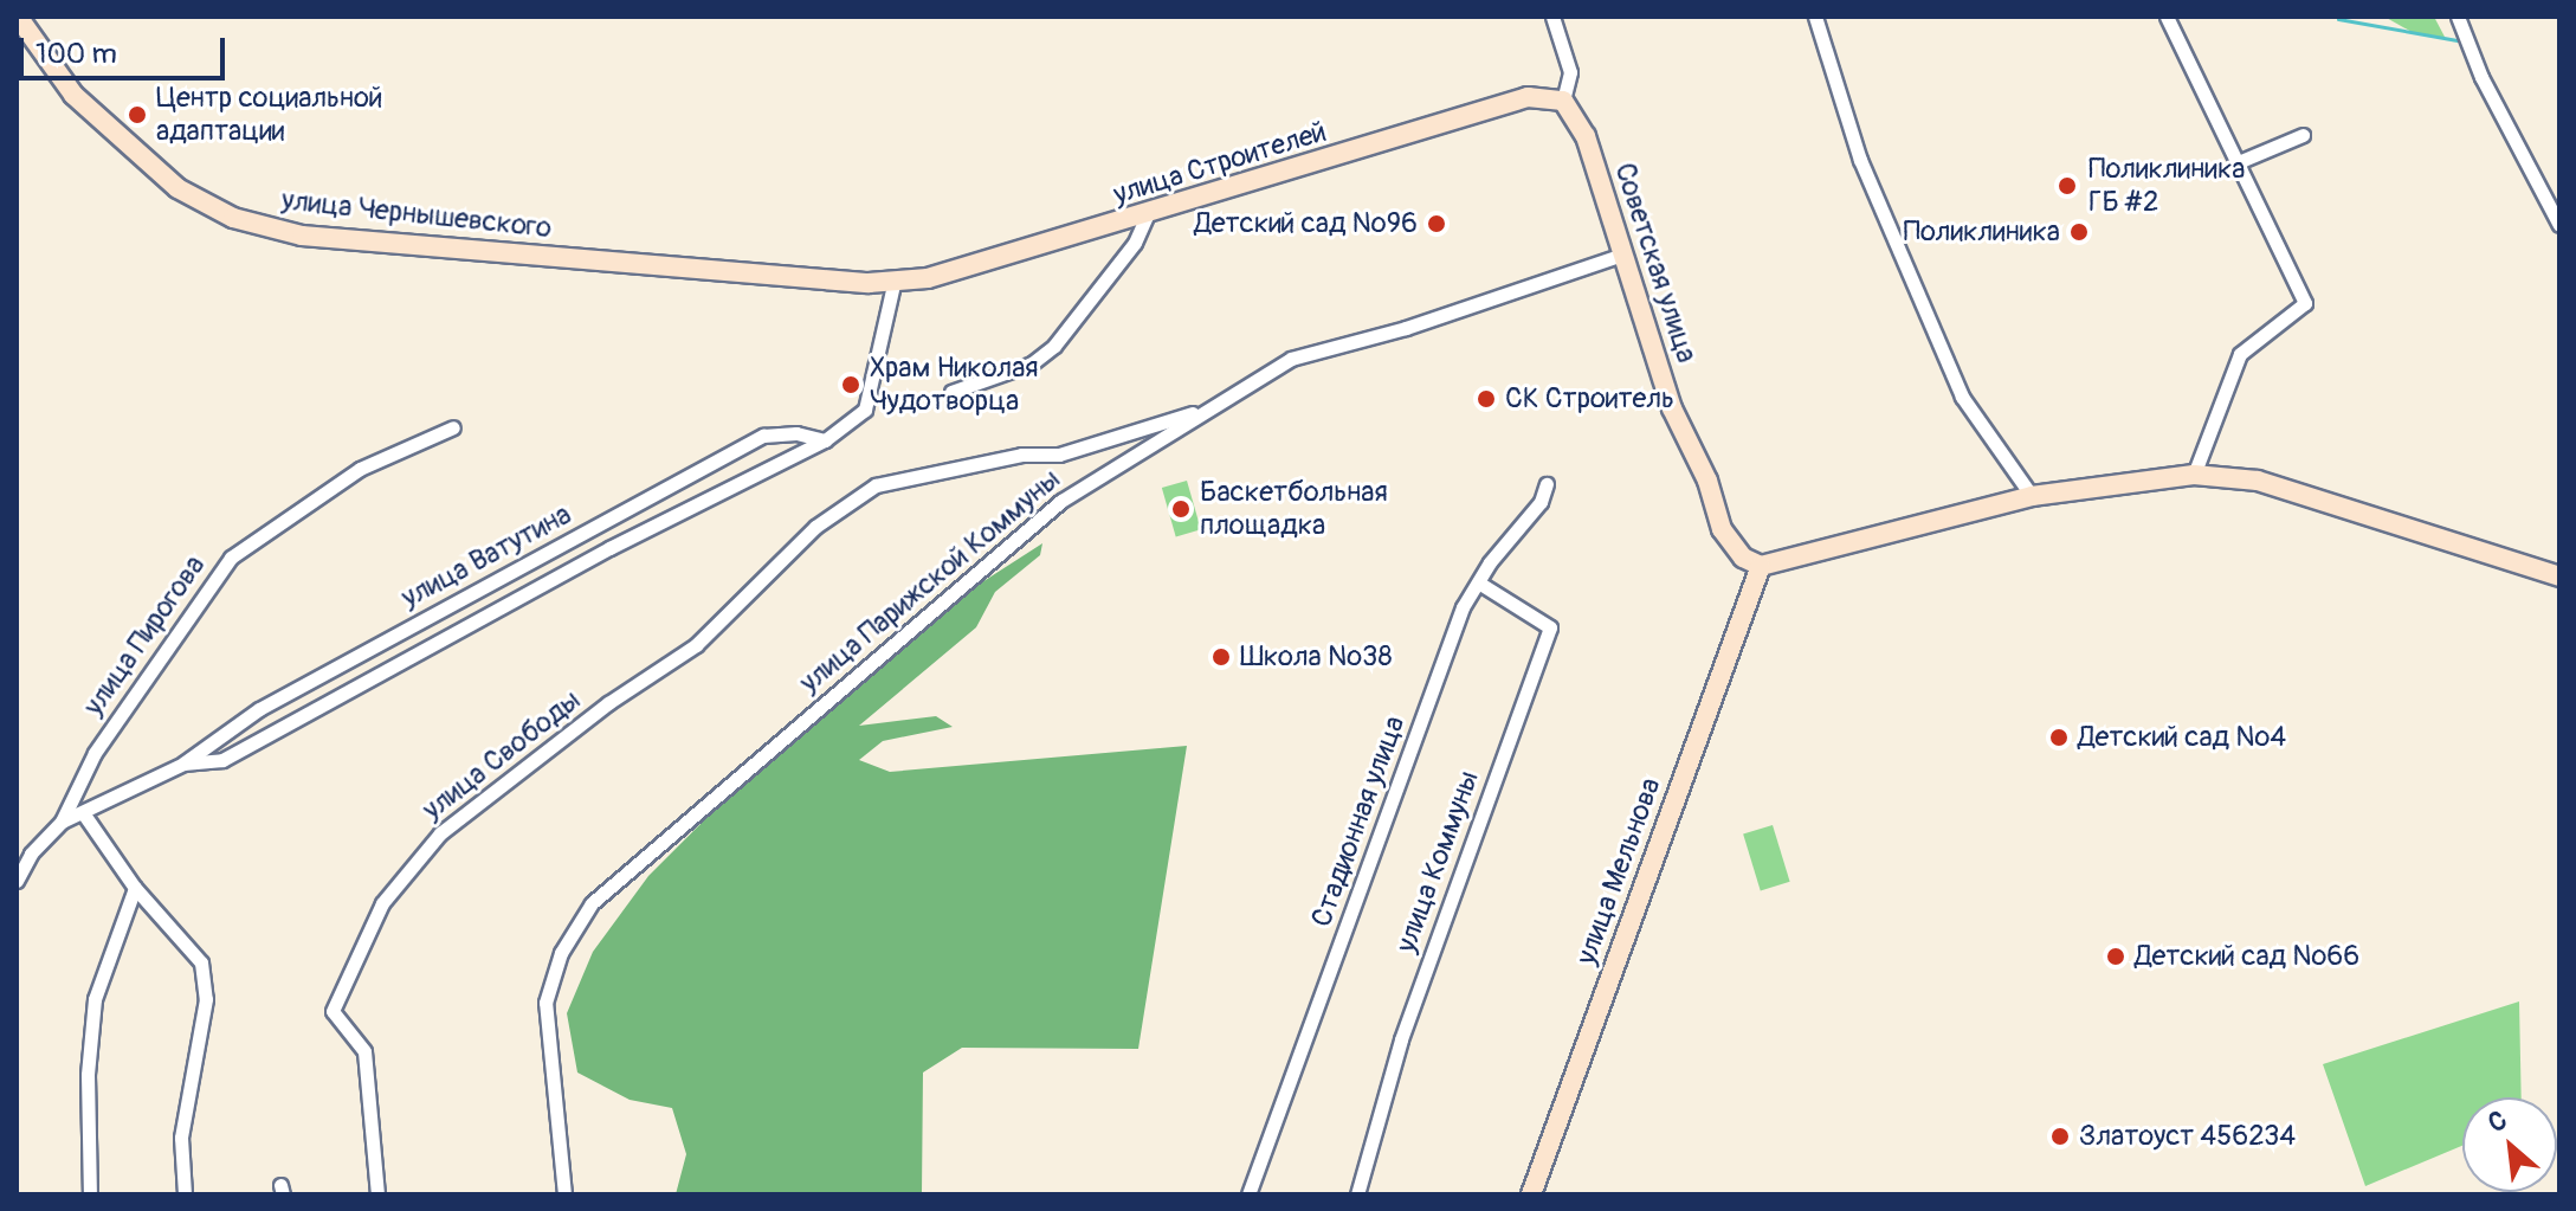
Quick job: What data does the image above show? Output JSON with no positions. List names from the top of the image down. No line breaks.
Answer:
{"streets":{"main road":["улица Строителей","улица Чернышевского","Советская улица","улица Мельнова"],"street":["улица Ватутина","улица Парижской Коммуны","улица Пирогова","улица Свободы","Стадионная улица","улица Коммуны"]},"crossings":[["улица Строителей","улица Чернышевского"],["улица Строителей","Советская улица"],["улица Строителей","улица Ватутина"],["улица Чернышевского","улица Ватутина"],["Советская улица","улица Парижской Коммуны"],["Советская улица","улица Мельнова"],["улица Ватутина","улица Пирогова"],["улица Парижской Коммуны","улица Свободы"],["Стадионная улица","улица Коммуны"]],"places":["Центр социальной адаптации","Поликлиника ГБ #2","Детский сад №96","Поликлиника","Храм Николая Чудотворца","СК Строитель","Баскетбольная площадка","Школа №38","Детский сад №4","Детский сад №66","Златоуст 456234"],"scale_bar":"100 m","north":"top left"}
